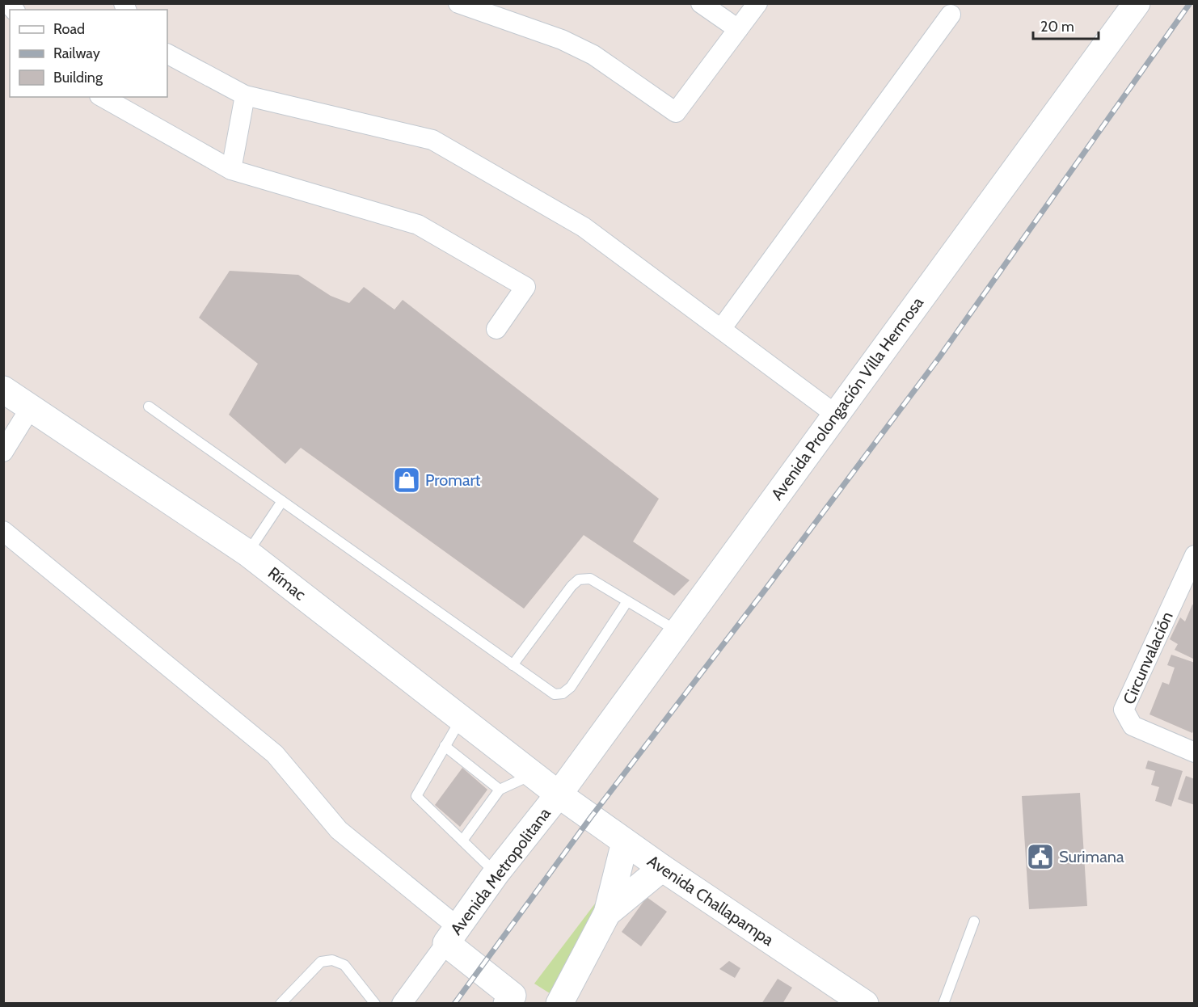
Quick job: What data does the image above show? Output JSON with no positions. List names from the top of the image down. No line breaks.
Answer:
{"streets":{"main road":["Avenida Prolongación Villa Hermosa","Rímac","Avenida Metropolitana","Avenida Challapampa"],"street":["Circunvalación"]},"crossings":[["Avenida Prolongación Villa Hermosa","Rímac"],["Avenida Prolongación Villa Hermosa","Avenida Metropolitana"],["Avenida Prolongación Villa Hermosa","Avenida Challapampa"],["Rímac","Avenida Metropolitana"],["Rímac","Avenida Challapampa"],["Avenida Metropolitana","Avenida Challapampa"]],"places":{"shop":["Promart"],"public building":["Surimana"]},"legend":["Road","Railway","Building"],"scale_bar":"20 m"}
